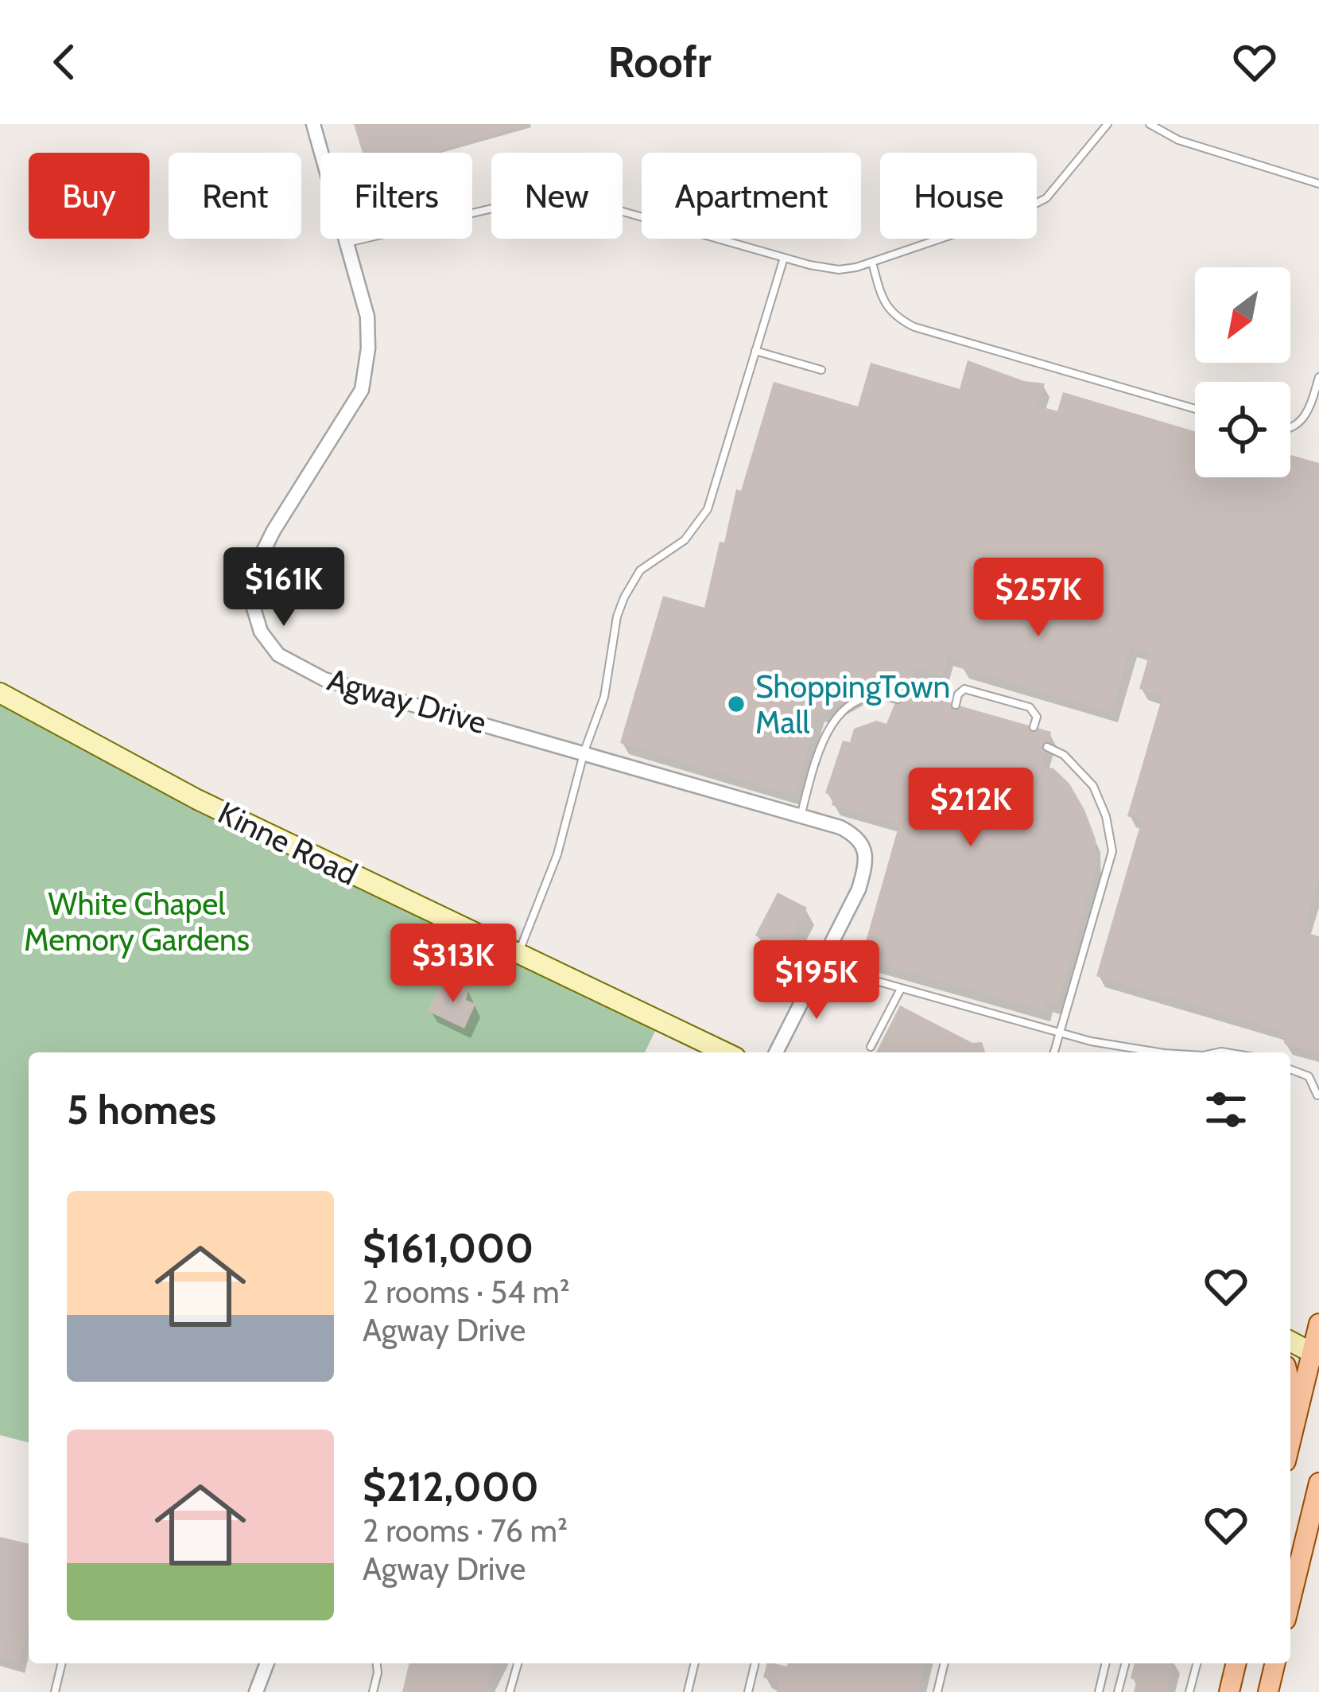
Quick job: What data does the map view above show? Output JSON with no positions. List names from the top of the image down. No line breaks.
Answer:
{"streets":{"street":["Agway Drive","Kinne Road"]},"parks":["White Chapel Memory Gardens"],"places":["ShoppingTown Mall"],"north":"bottom left","page":{"header":"Roofr","chip":["Buy","Rent","Filters","New","Apartment","House"],"price":["$161K","$257K","$212K","$313K","$195K"],"heading":"5 homes","list":[{"name":"$161,000","note":"2 rooms · 54 m² · Agway Drive"},{"name":"$212,000","note":"2 rooms · 76 m² · Agway Drive"}]}}
